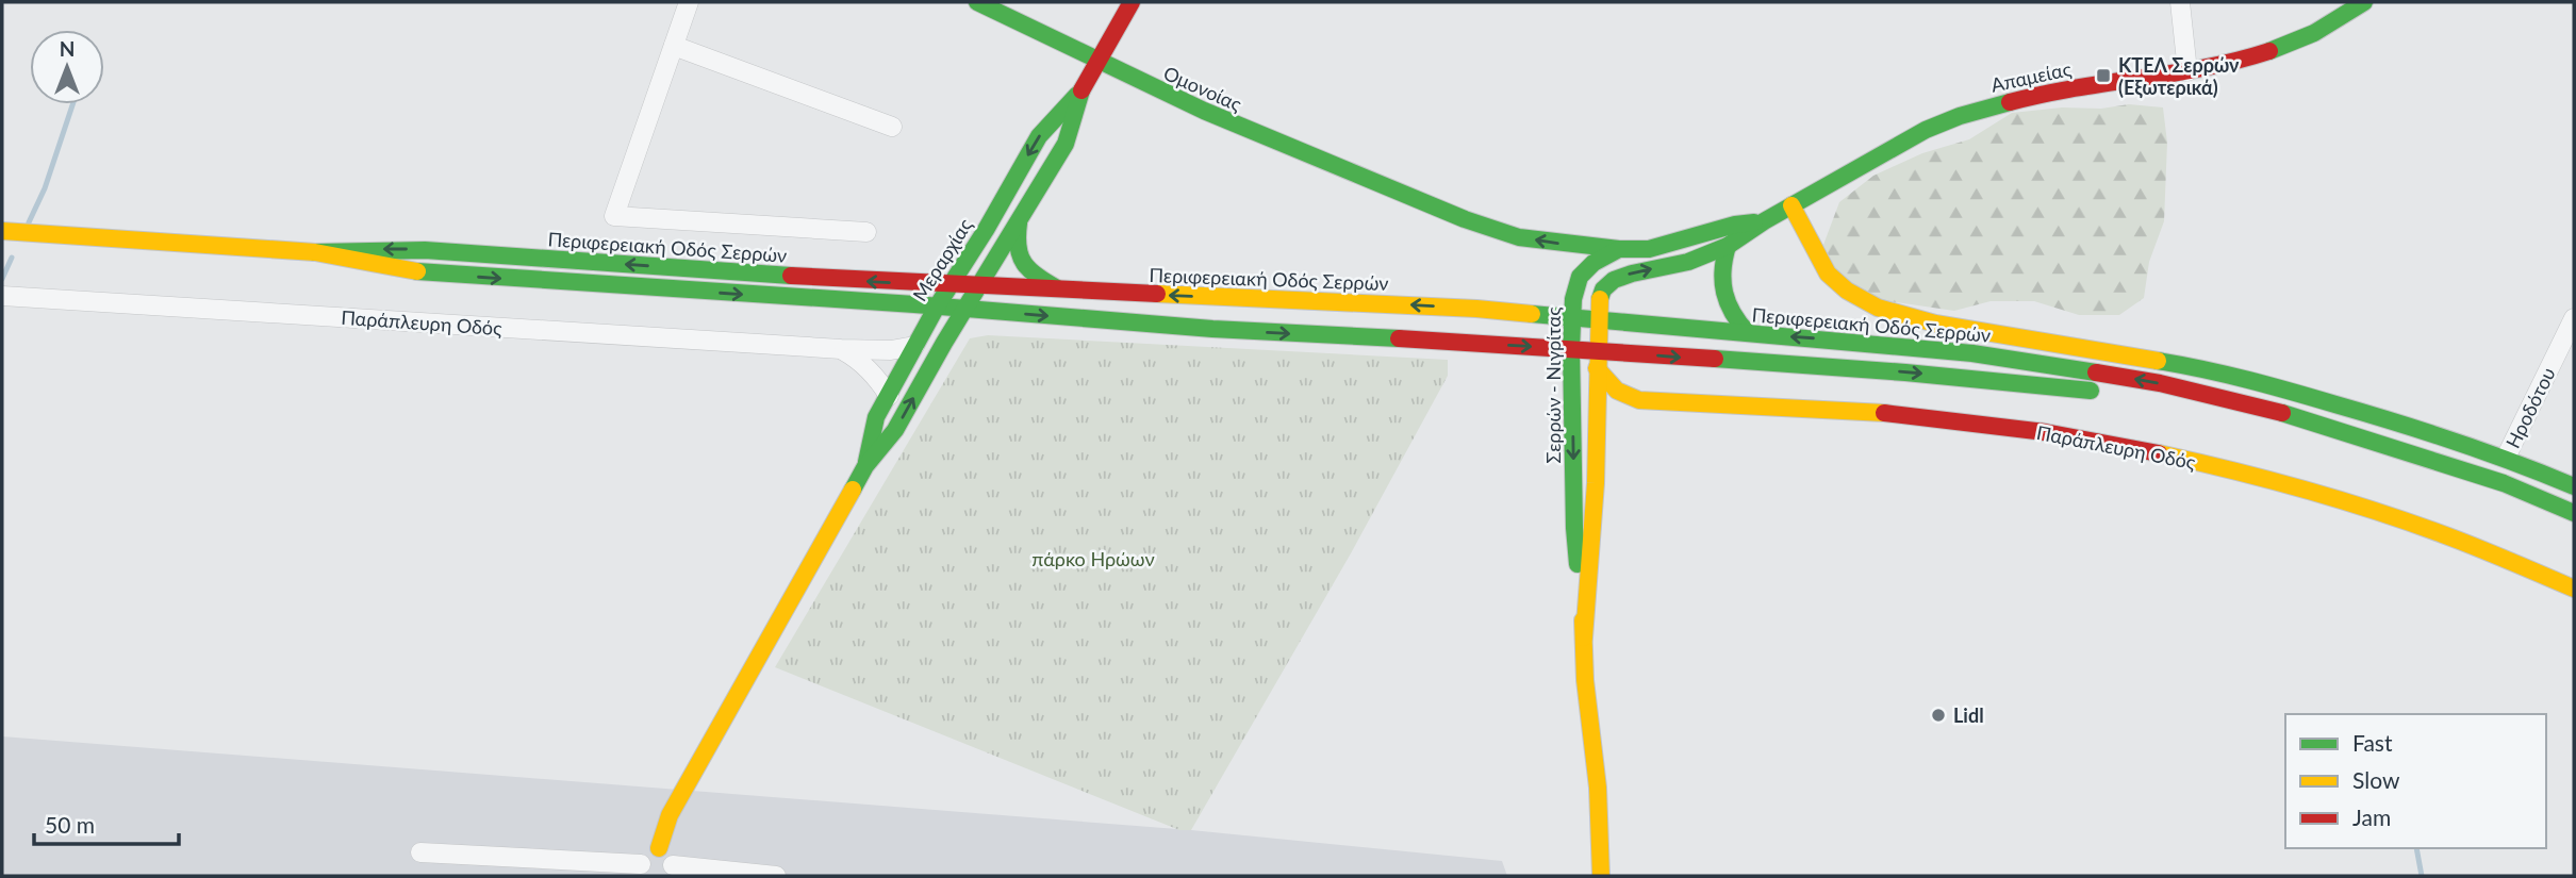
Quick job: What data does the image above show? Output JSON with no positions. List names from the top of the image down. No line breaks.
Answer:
{"streets":{"main road":["Απαμείας","Ομονοίας","Περιφερειακή Οδός Σερρών","Μεραρχίας","Παράπλευρη Οδός","Σερρών - Νιγρίτας"],"street":["Ηροδότου"]},"crossings":[["Απαμείας","Σερρών - Νιγρίτας"],["Ομονοίας","Μεραρχίας"],["Ομονοίας","Σερρών - Νιγρίτας"],["Περιφερειακή Οδός Σερρών","Μεραρχίας"],["Περιφερειακή Οδός Σερρών","Σερρών - Νιγρίτας"],["Μεραρχίας","Παράπλευρη Οδός"]],"one_way":["Ομονοίας"],"parks":["πάρκο Ηρώων"],"places":{"transit":["ΚΤΕΛ Σερρών (Εξωτερικά)"],"other":["Lidl"]},"legend":["Fast","Slow","Jam"],"scale_bar":"50 m","north":"top"}
